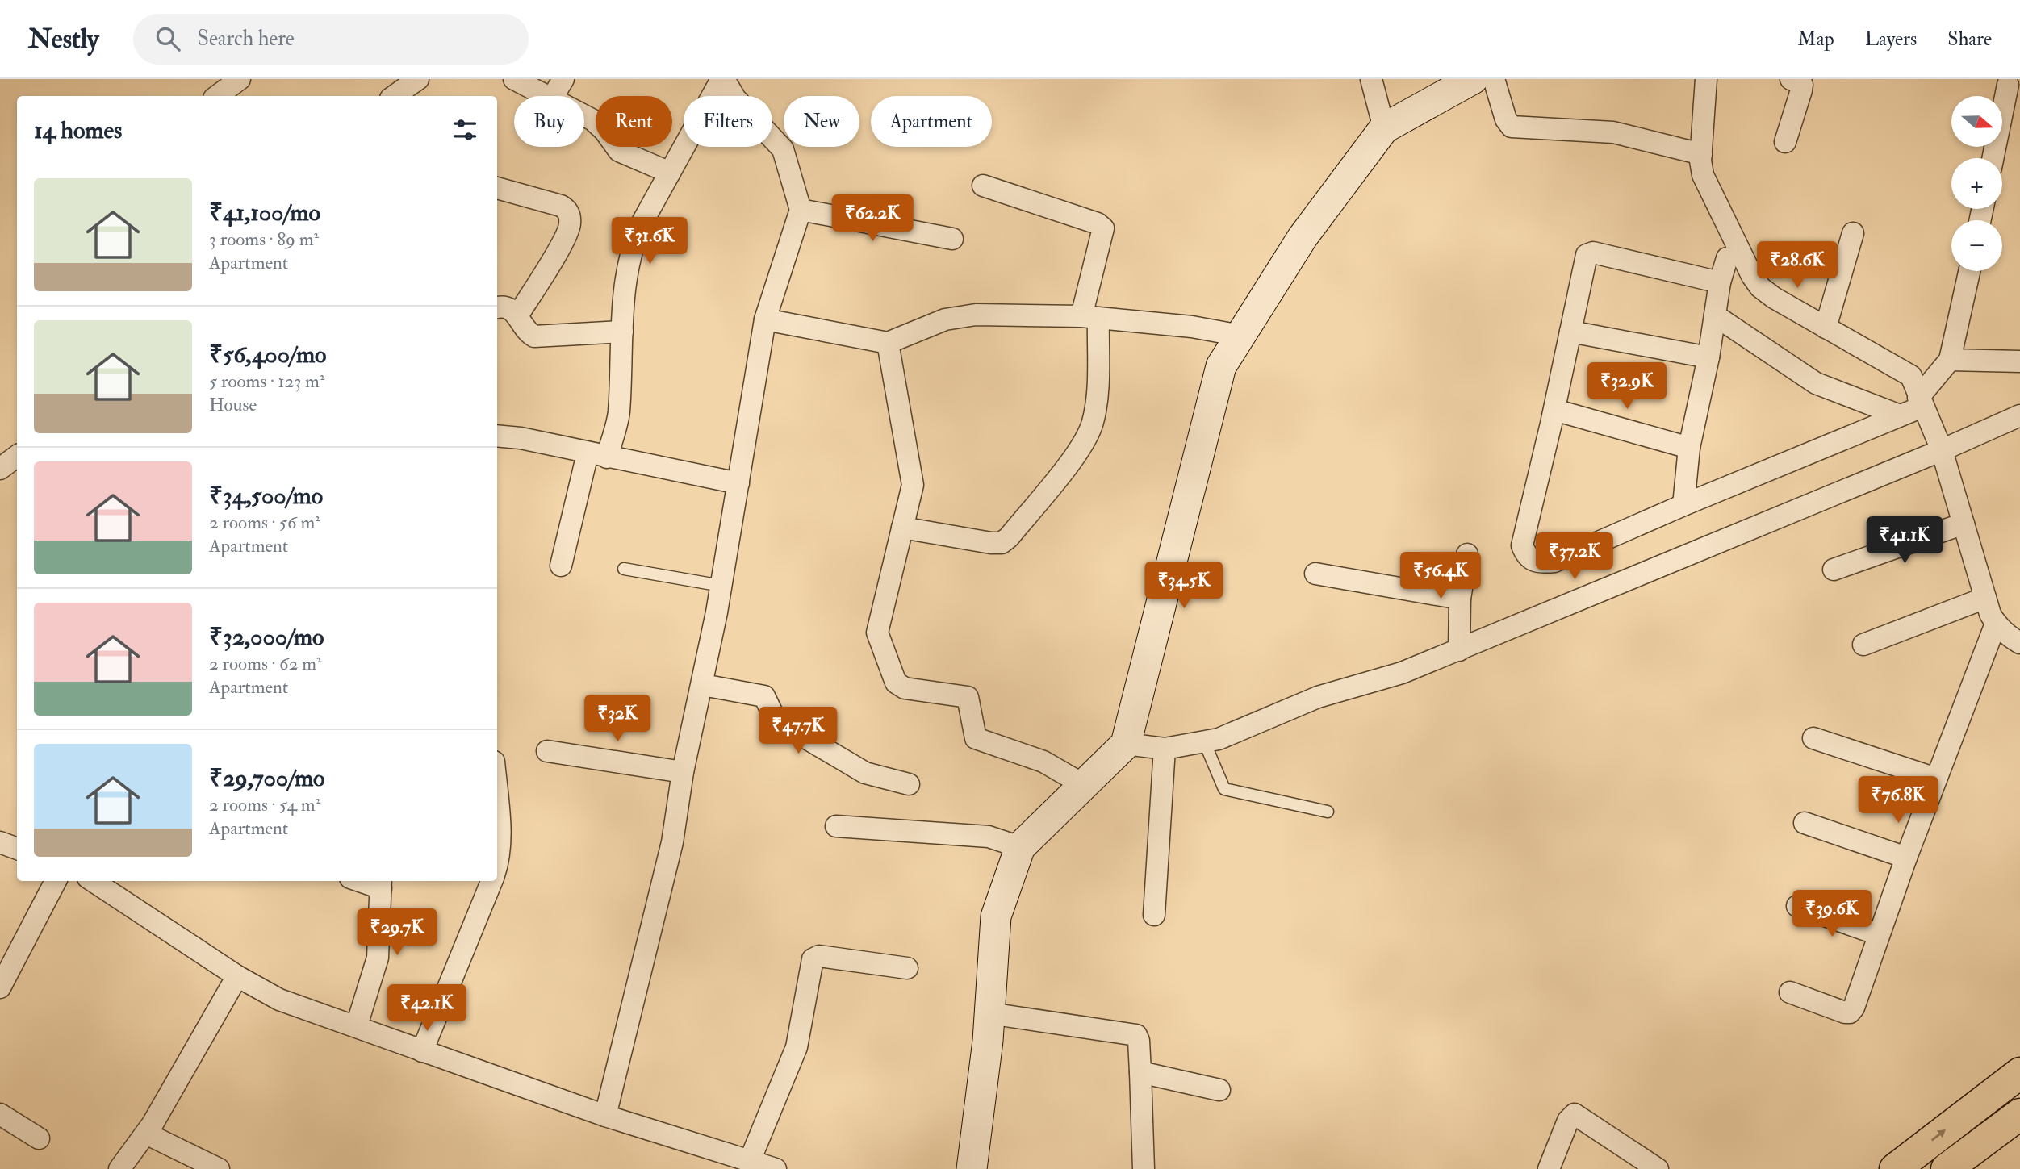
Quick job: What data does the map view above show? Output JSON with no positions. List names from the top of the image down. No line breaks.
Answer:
{"north":"right","page":{"header":"Nestly","search":"Search here","nav":["Map","Layers","Share"],"map_buttons":["+","−"],"chip":["Buy","Rent","Filters","New","Apartment"],"heading":"14 homes","list":[{"name":"₹41,100/mo","note":"3 rooms · 89 m² · Apartment"},{"name":"₹56,400/mo","note":"5 rooms · 123 m² · House"},{"name":"₹34,500/mo","note":"2 rooms · 56 m² · Apartment"},{"name":"₹32,000/mo","note":"2 rooms · 62 m² · Apartment"},{"name":"₹29,700/mo","note":"2 rooms · 54 m² · Apartment"}],"price":["₹62.2K","₹31.6K","₹28.6K","₹32.9K","₹41.1K","₹37.2K","₹56.4K","₹34.5K","₹32K","₹47.7K","₹76.8K","₹39.6K","₹29.7K","₹42.1K"]}}
